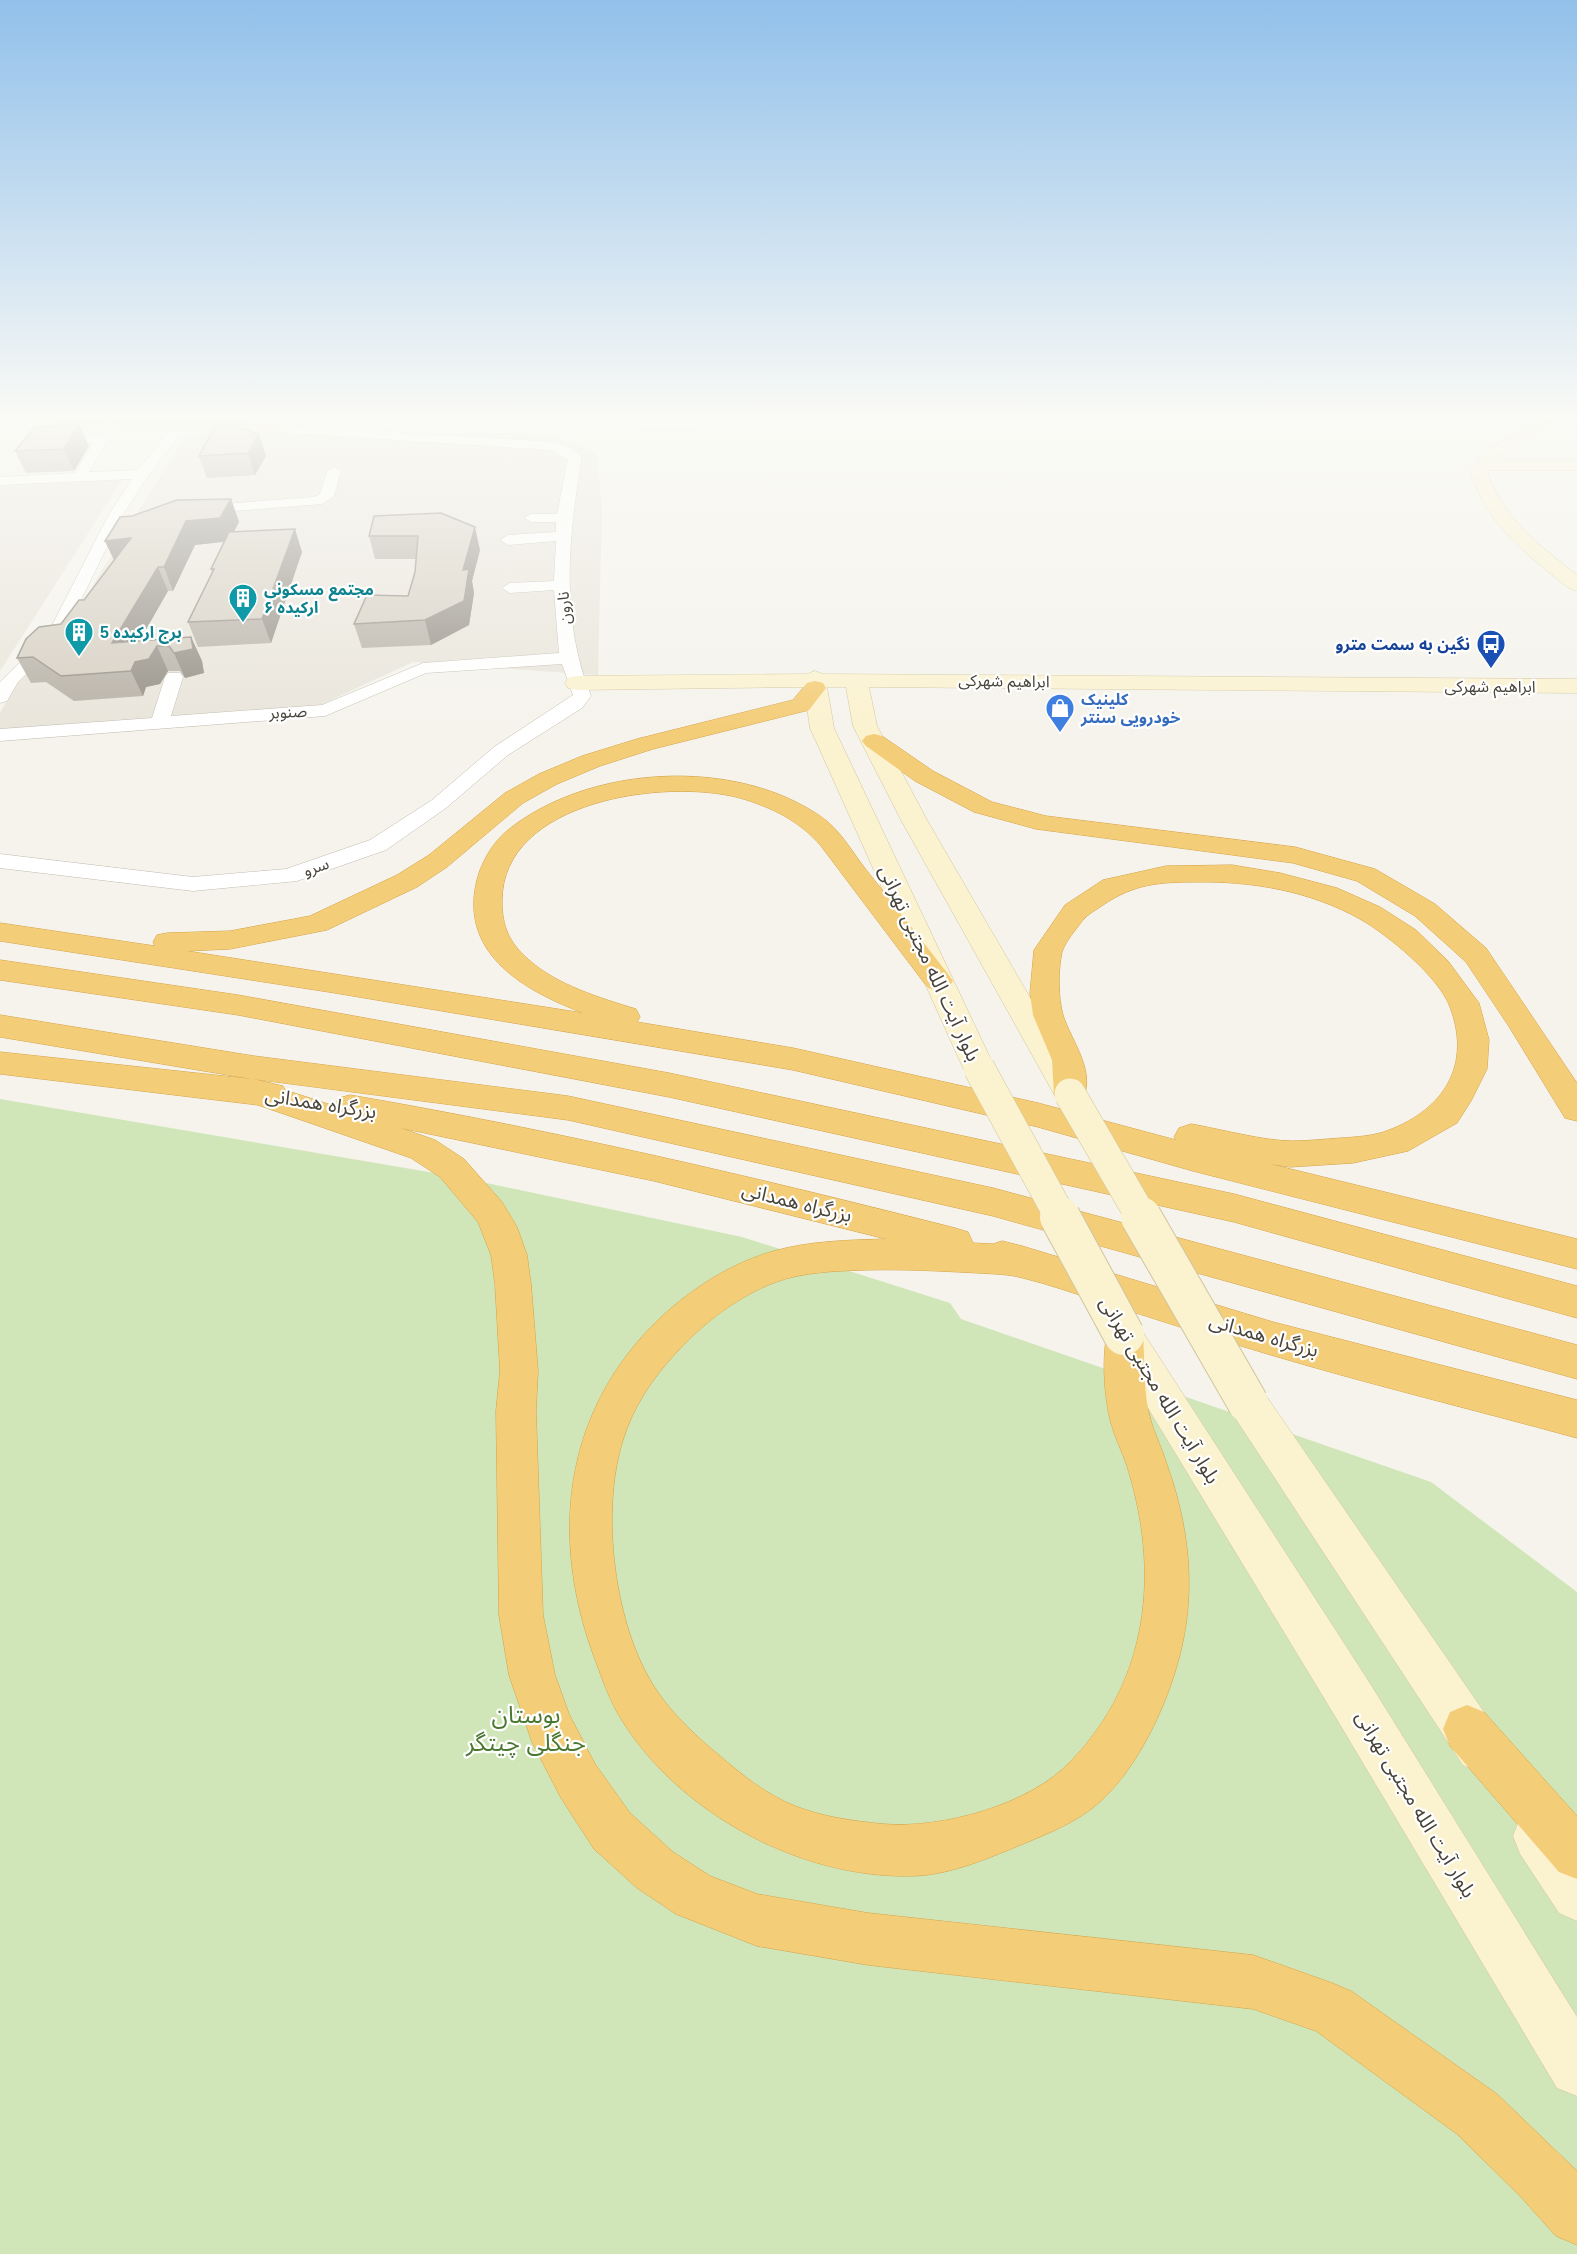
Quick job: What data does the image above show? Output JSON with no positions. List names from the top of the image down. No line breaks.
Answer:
{"streets":{"highway":["بزرگراه همدانی"],"main road":["ابراهیم شهرکی","بلوار آیت الله مجتبی تهرانی"],"street":["نارون","صنوبر","سرو"]},"crossings":[["نارون","صنوبر"],["نارون","سرو"]],"parks":["بوستان جنگلی چیتگر"],"places":{"building":["مجتمع مسکونی ارکیده ۶","برج ارکیده 5"],"bus stop":["نگین به سمت مترو"],"shop":["کلینیک خودرویی سنتر"]}}
